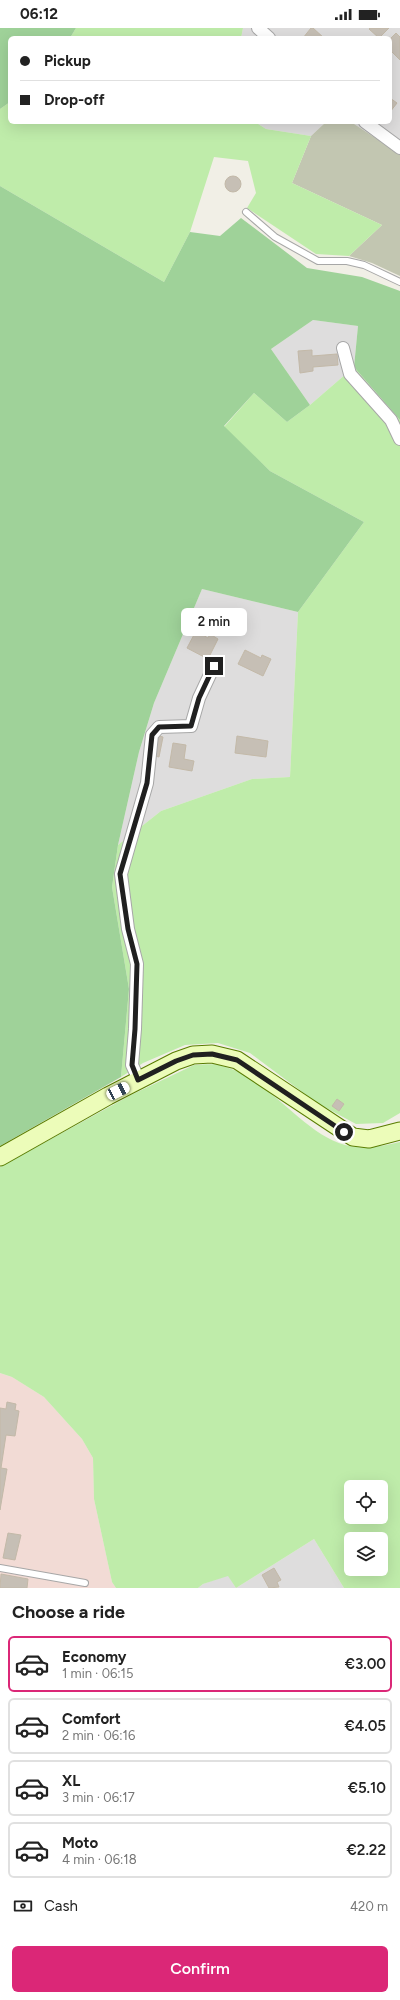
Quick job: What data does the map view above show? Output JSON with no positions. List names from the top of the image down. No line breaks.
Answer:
{"page":{"status":"06:12","banner":["Pickup","Drop-off"],"bubble":"2 min","heading":"Choose a ride","list":[{"name":"Economy","note":"1 min · 06:15","value":"€3.00"},{"name":"Comfort","note":"2 min · 06:16","value":"€4.05"},{"name":"XL","note":"3 min · 06:17","value":"€5.10"},{"name":"Moto","note":"4 min · 06:18","value":"€2.22"}],"pay":["Cash","420 m"],"buttons":"Confirm"}}
